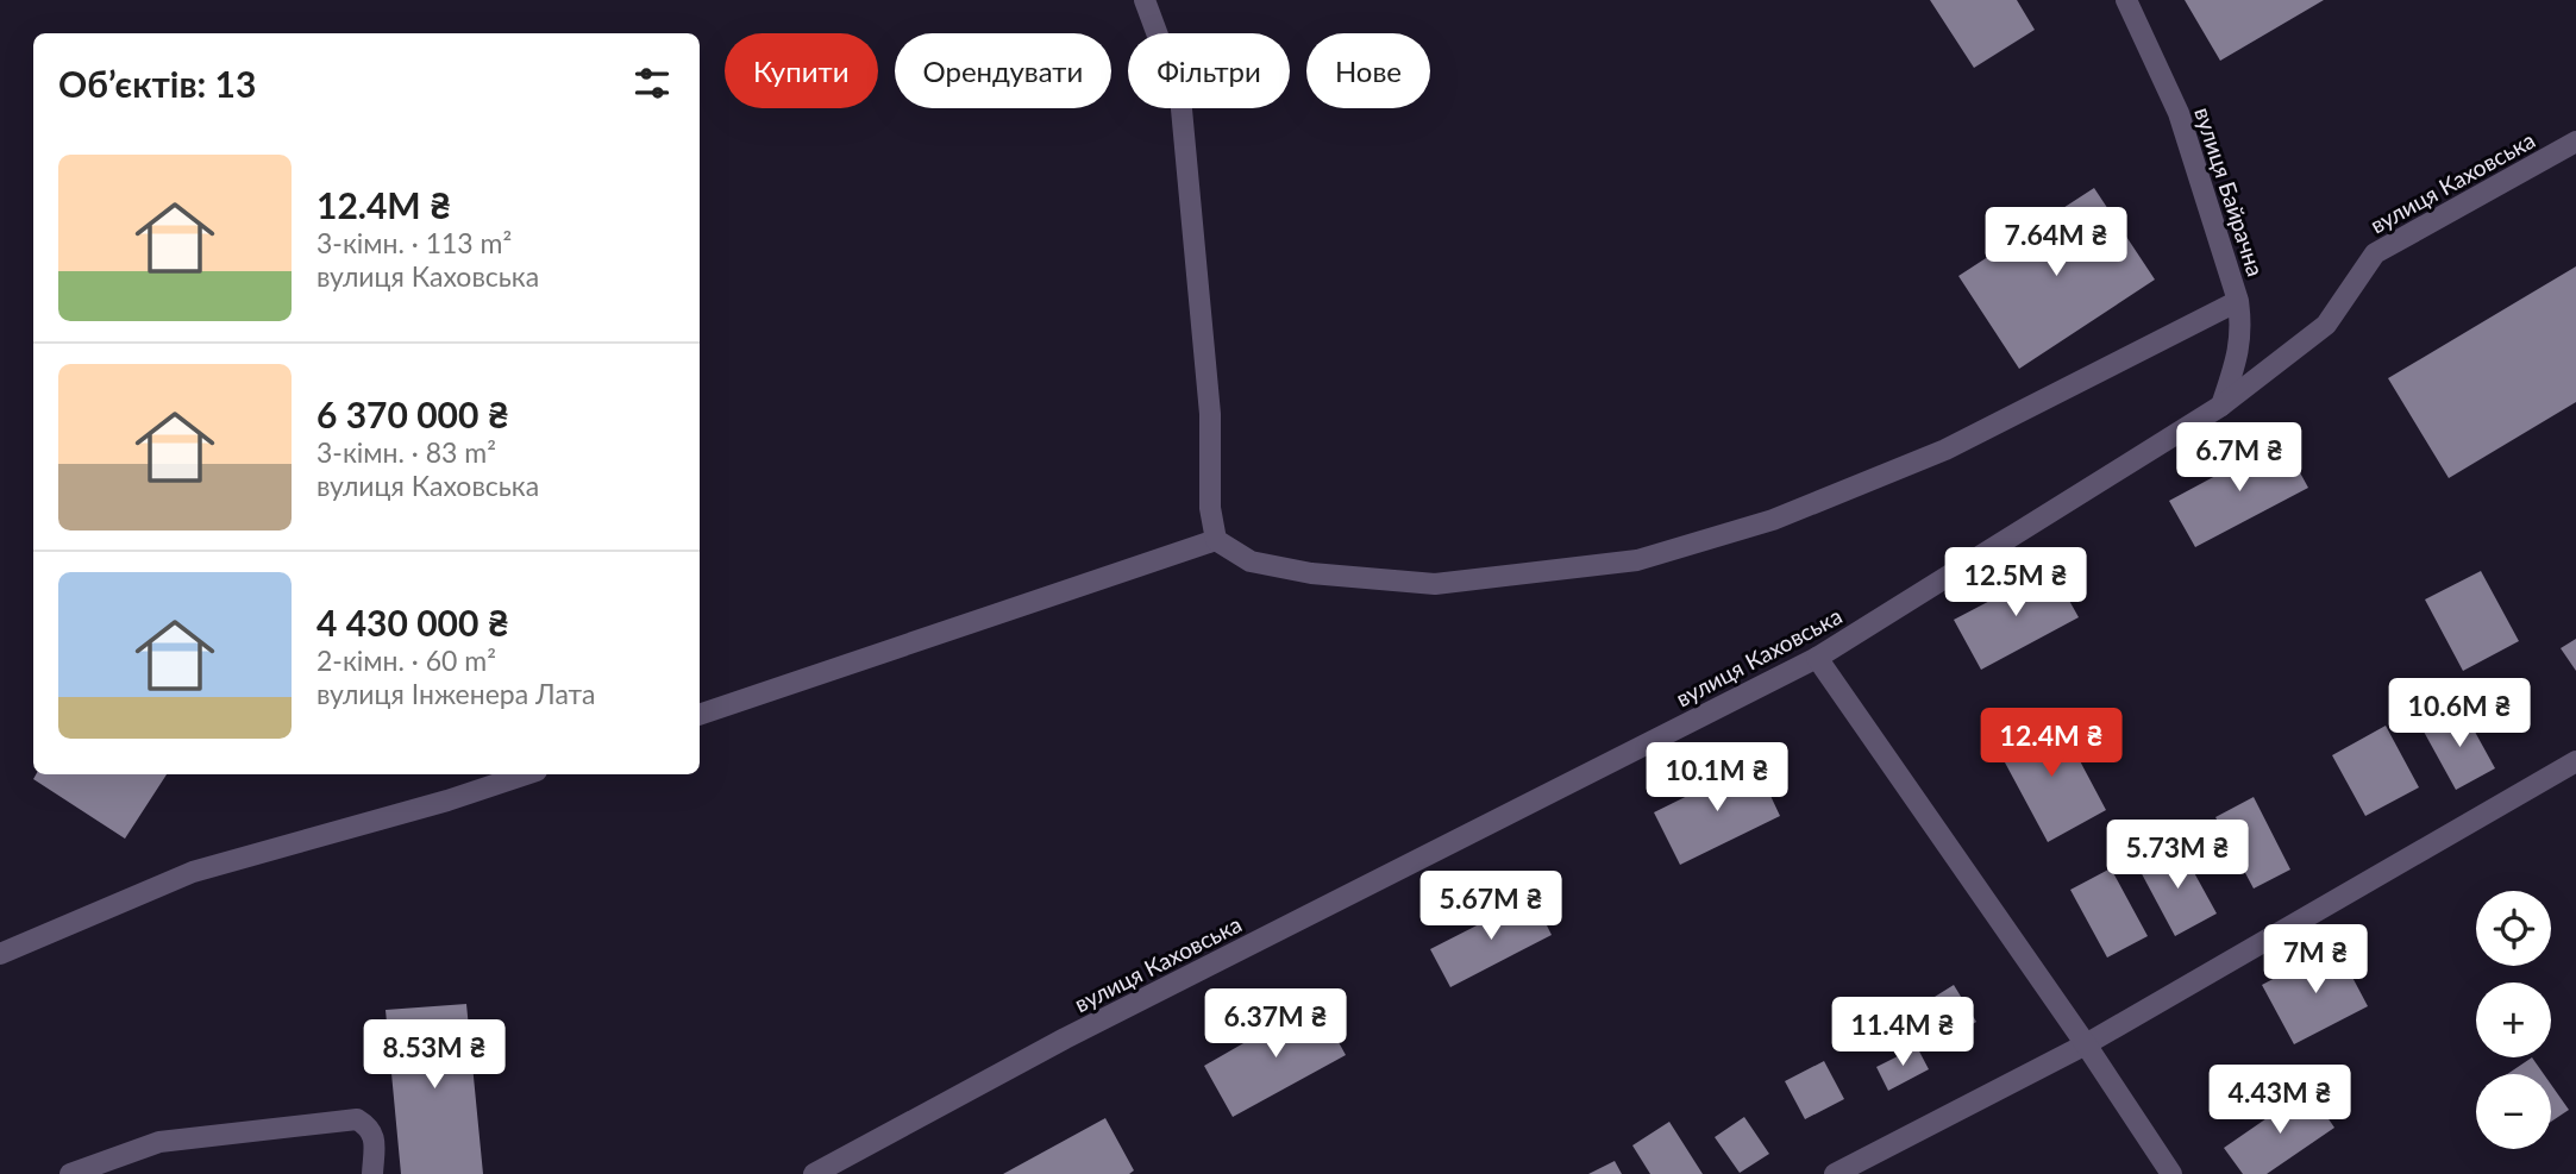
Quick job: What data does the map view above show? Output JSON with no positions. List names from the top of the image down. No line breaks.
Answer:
{"streets":{"street":["вулиця Каховська","вулиця Байрачна"]},"crossings":[["вулиця Каховська","вулиця Байрачна"]],"page":{"chip":["Купити","Орендувати","Фільтри","Нове"],"heading":"Об’єктів: 13","list":[{"name":"12.4M ₴","note":"3-кімн. · 113 m² · вулиця Каховська"},{"name":"6 370 000 ₴","note":"3-кімн. · 83 m² · вулиця Каховська"},{"name":"4 430 000 ₴","note":"2-кімн. · 60 m² · вулиця Інженера Лата"}],"price":["7.64M ₴","6.7M ₴","12.5M ₴","10.6M ₴","12.4M ₴","10.1M ₴","5.73M ₴","5.67M ₴","7M ₴","6.37M ₴","11.4M ₴","8.53M ₴","4.43M ₴"],"map_buttons":["+","−"]}}
